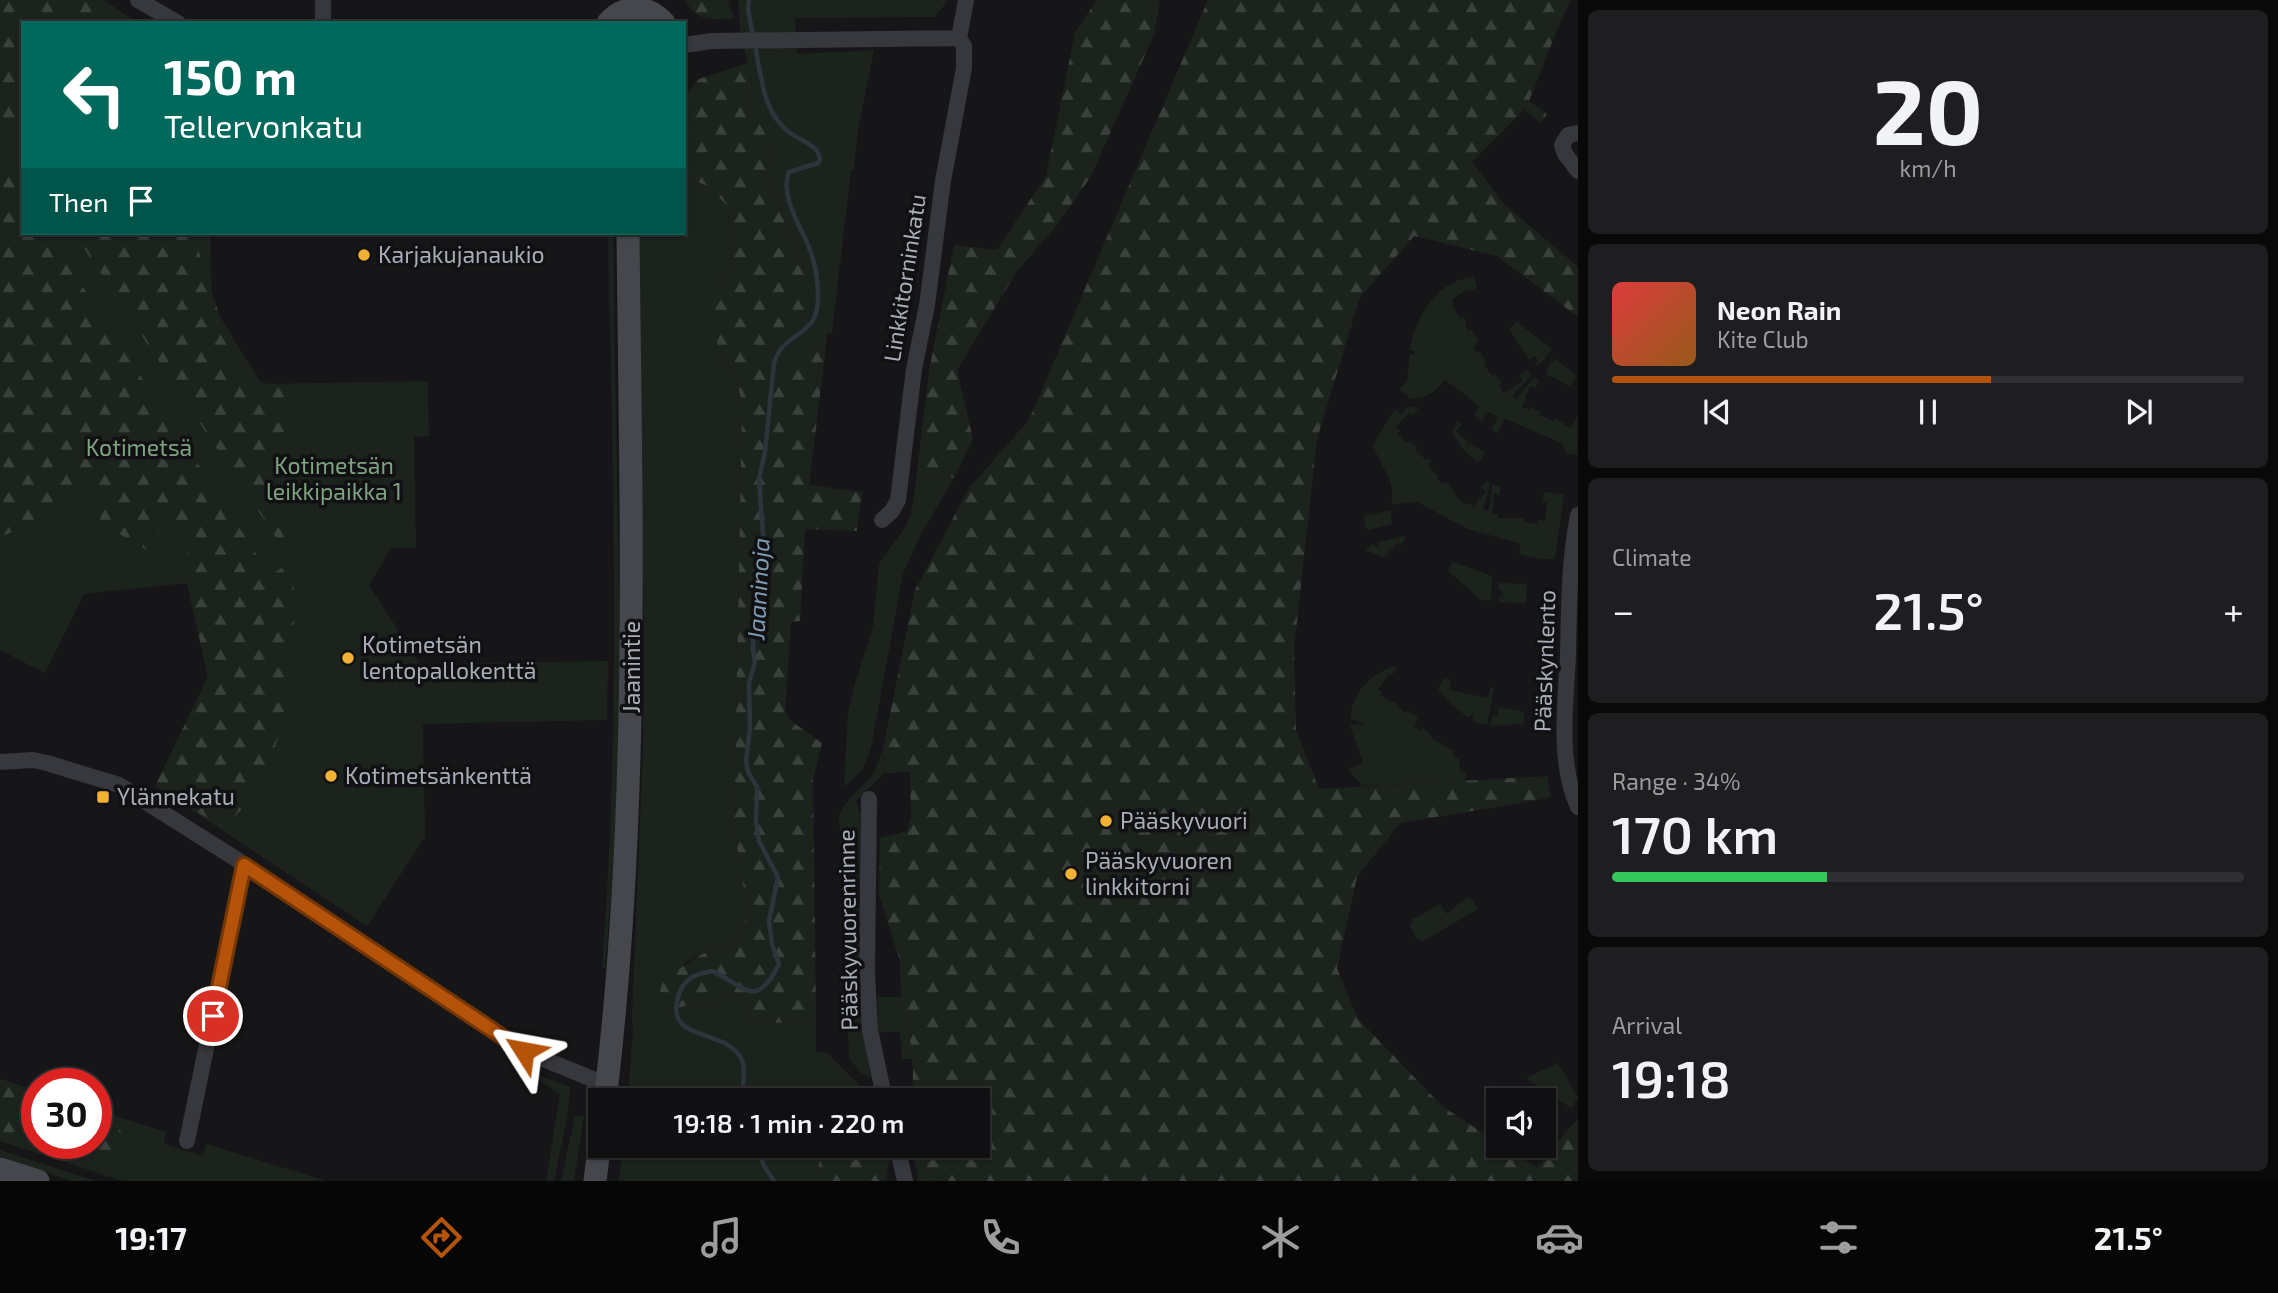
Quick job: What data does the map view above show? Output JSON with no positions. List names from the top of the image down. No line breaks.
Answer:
{"streets":{"main road":["Jaanintie"],"street":["Linkkitorninkatu","Pääskynlento","Pääskyvuorenrinne"]},"water":["Jaaninoja"],"parks":["Kotimetsä","Kotimetsän leikkipaikka 1"],"places":{"other":["Karjakujanaukio","Kotimetsän lentopallokenttä","Kotimetsänkenttä","Pääskyvuori","Pääskyvuoren linkkitorni"],"transit":["Ylännekatu"]},"page":{"tile":[["20","km/h"],"Climate",["Range · 34%","170 km"],["Arrival","19:18"]],"turn":["150 m","Tellervonkatu"],"then":"Then","song":["Neon Rain","Kite Club"],"heat":["−","21.5°","+"],"limit":"30","trip":"19:18 · 1 min · 220 m","tabs":["19:17","21.5°"]}}
